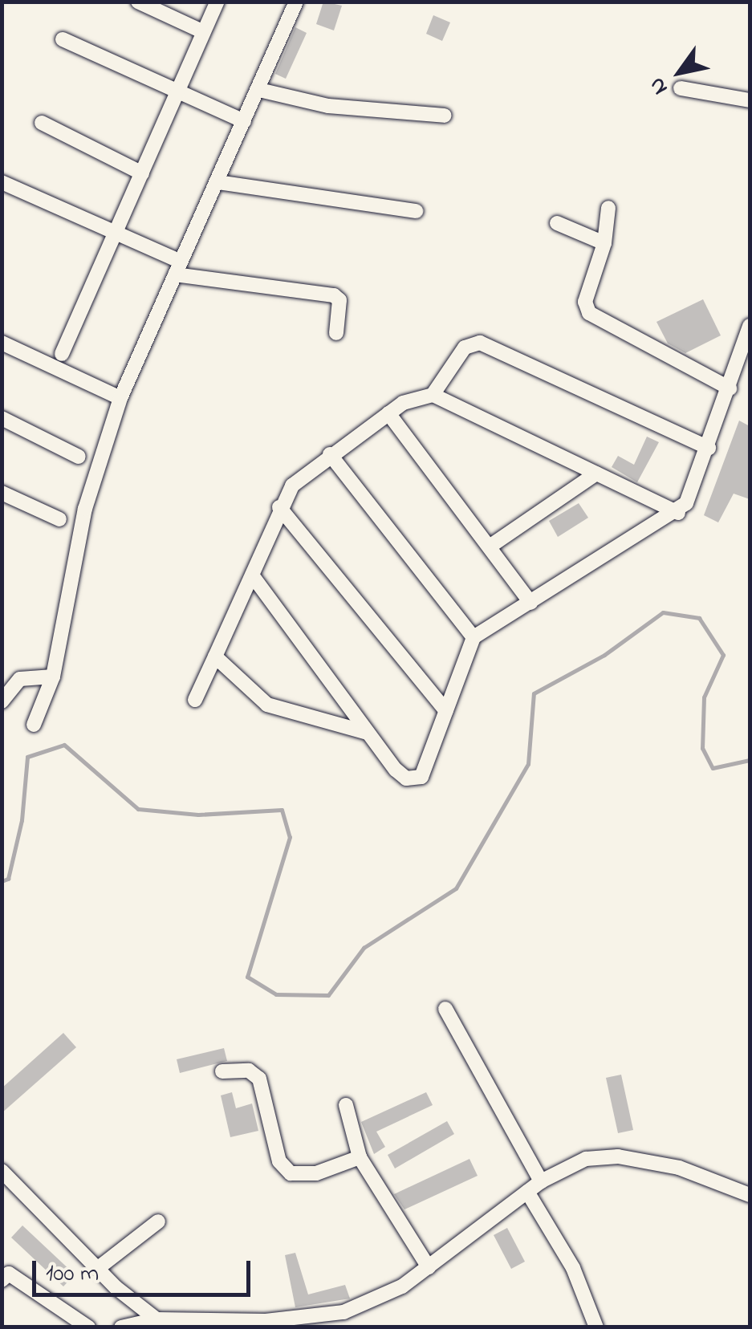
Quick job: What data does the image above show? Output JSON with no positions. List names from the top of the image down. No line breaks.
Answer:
{"scale_bar":"100 m","north":"bottom left"}
